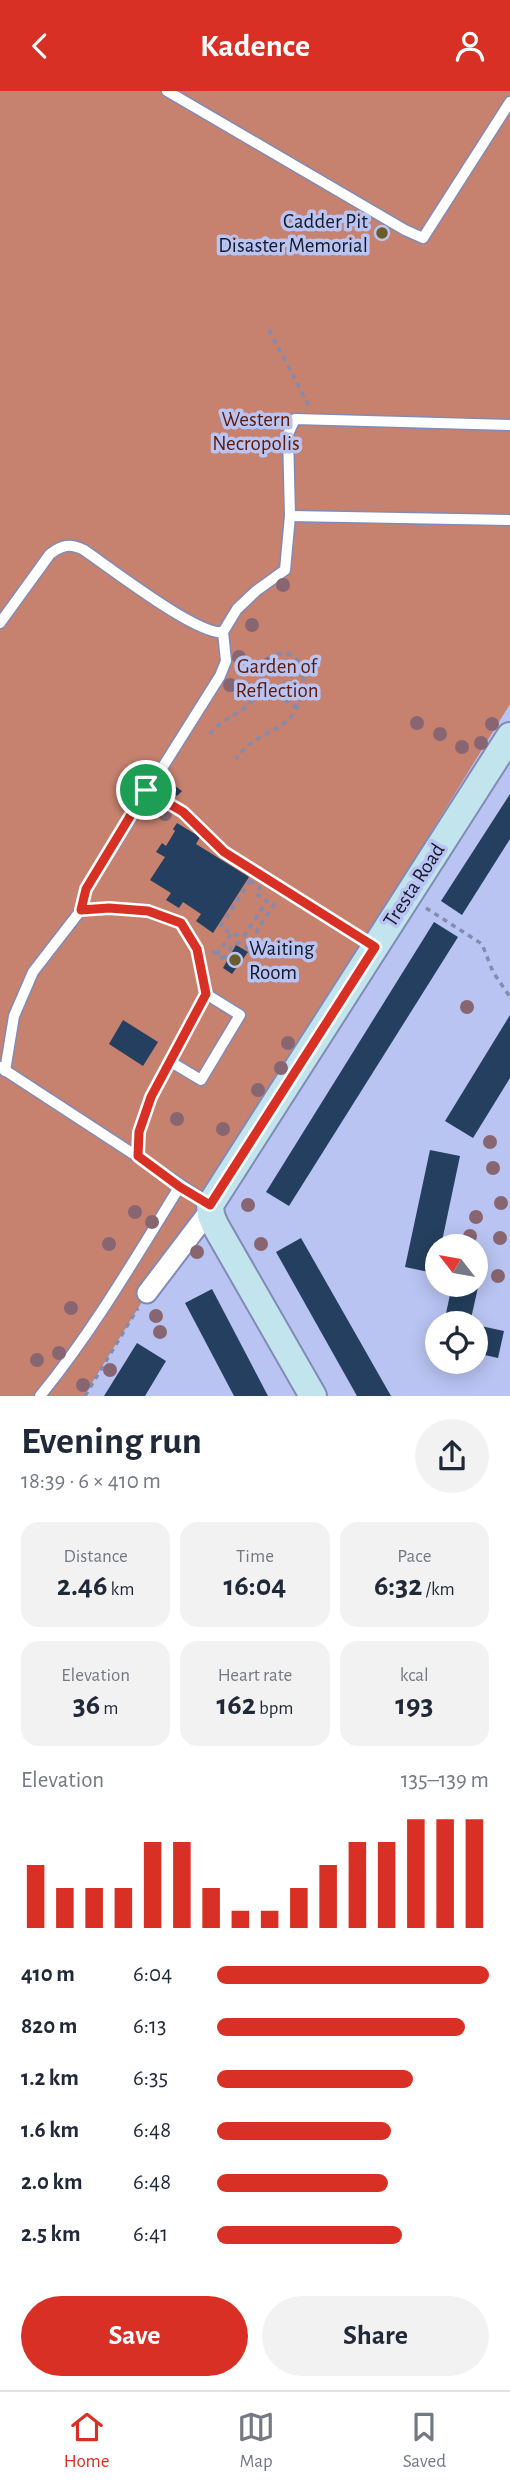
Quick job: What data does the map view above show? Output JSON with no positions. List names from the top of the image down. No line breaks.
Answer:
{"streets":{"street":["Tresta Road"]},"parks":["Western Necropolis","Garden of Reflection"],"places":["Cadder Pit Disaster Memorial","Waiting Room"],"north":"top left","page":{"header":"Kadence","heading":["Evening run","18:39 · 6 × 410 m"],"stats":[["Distance","2.46 km"],["Time","16:04"],["Pace","6:32 /km"],["Elevation","36 m"],["Heart rate","162 bpm"],["kcal","193"]],"chart":["Elevation","135–139 m"],"list":[{"name":"410 m","note":"6:04"},{"name":"820 m","note":"6:13"},{"name":"1.2 km","note":"6:35"},{"name":"1.6 km","note":"6:48"},{"name":"2.0 km","note":"6:48"},{"name":"2.5 km","note":"6:41"}],"buttons":["Save","Share"],"tabs":["Home","Map","Saved"]}}
